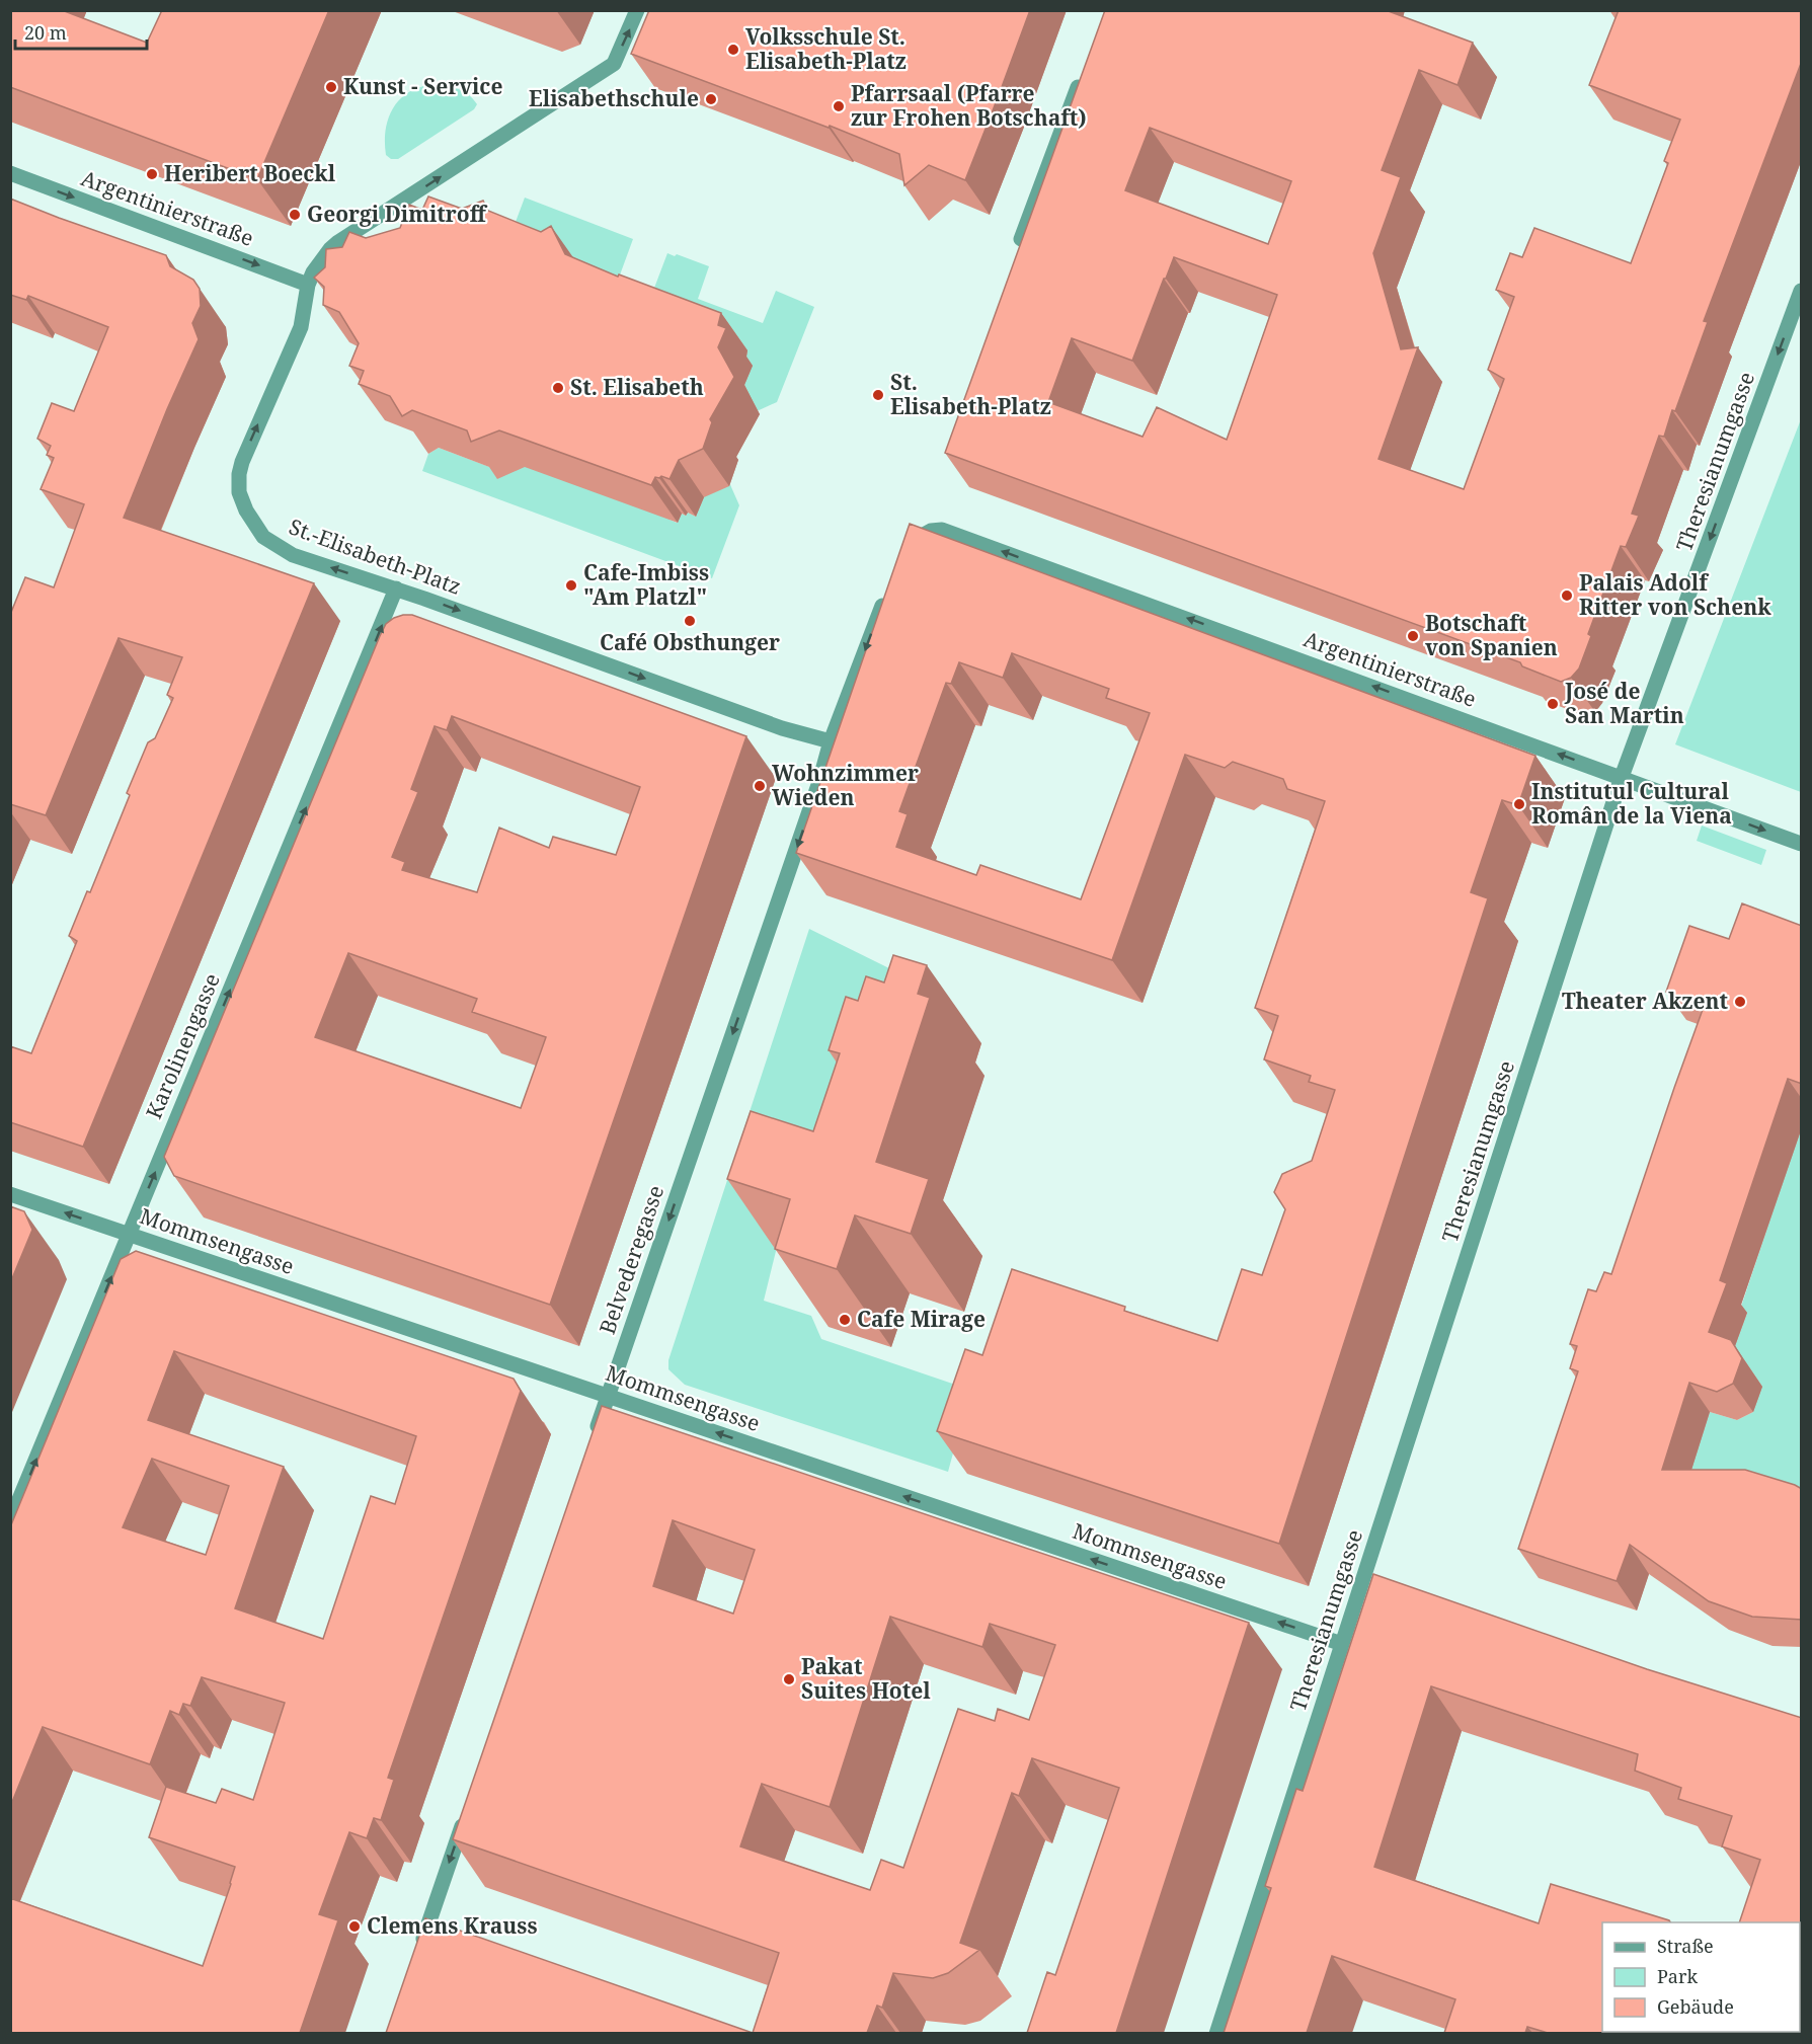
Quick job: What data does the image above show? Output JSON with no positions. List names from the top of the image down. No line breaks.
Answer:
{"streets":{"street":["Argentinierstraße","Theresianumgasse","St.-Elisabeth-Platz","Karolinengasse","Mommsengasse","Belvederegasse"]},"crossings":[["Argentinierstraße","Theresianumgasse"],["Argentinierstraße","St.-Elisabeth-Platz"],["Theresianumgasse","Mommsengasse"],["St.-Elisabeth-Platz","Karolinengasse"],["St.-Elisabeth-Platz","Belvederegasse"],["Karolinengasse","Mommsengasse"],["Mommsengasse","Belvederegasse"]],"one_way":["Karolinengasse","Mommsengasse","Belvederegasse"],"places":["Volksschule St. Elisabeth-Platz","Kunst - Service","Elisabethschule","Pfarrsaal (Pfarre zur Frohen Botschaft)","Heribert Boeckl","Georgi Dimitroff","St. Elisabeth","St. Elisabeth-Platz","Cafe-Imbiss \"Am Platzl\"","Palais Adolf Ritter von Schenk","Café Obsthunger","Botschaft von Spanien","José de San Martin","Wohnzimmer Wieden","Institutul Cultural Român de la Viena","Theater Akzent","Cafe Mirage","Pakat Suites Hotel","Clemens Krauss"],"legend":["Straße","Park","Gebäude"],"scale_bar":"20 m"}
